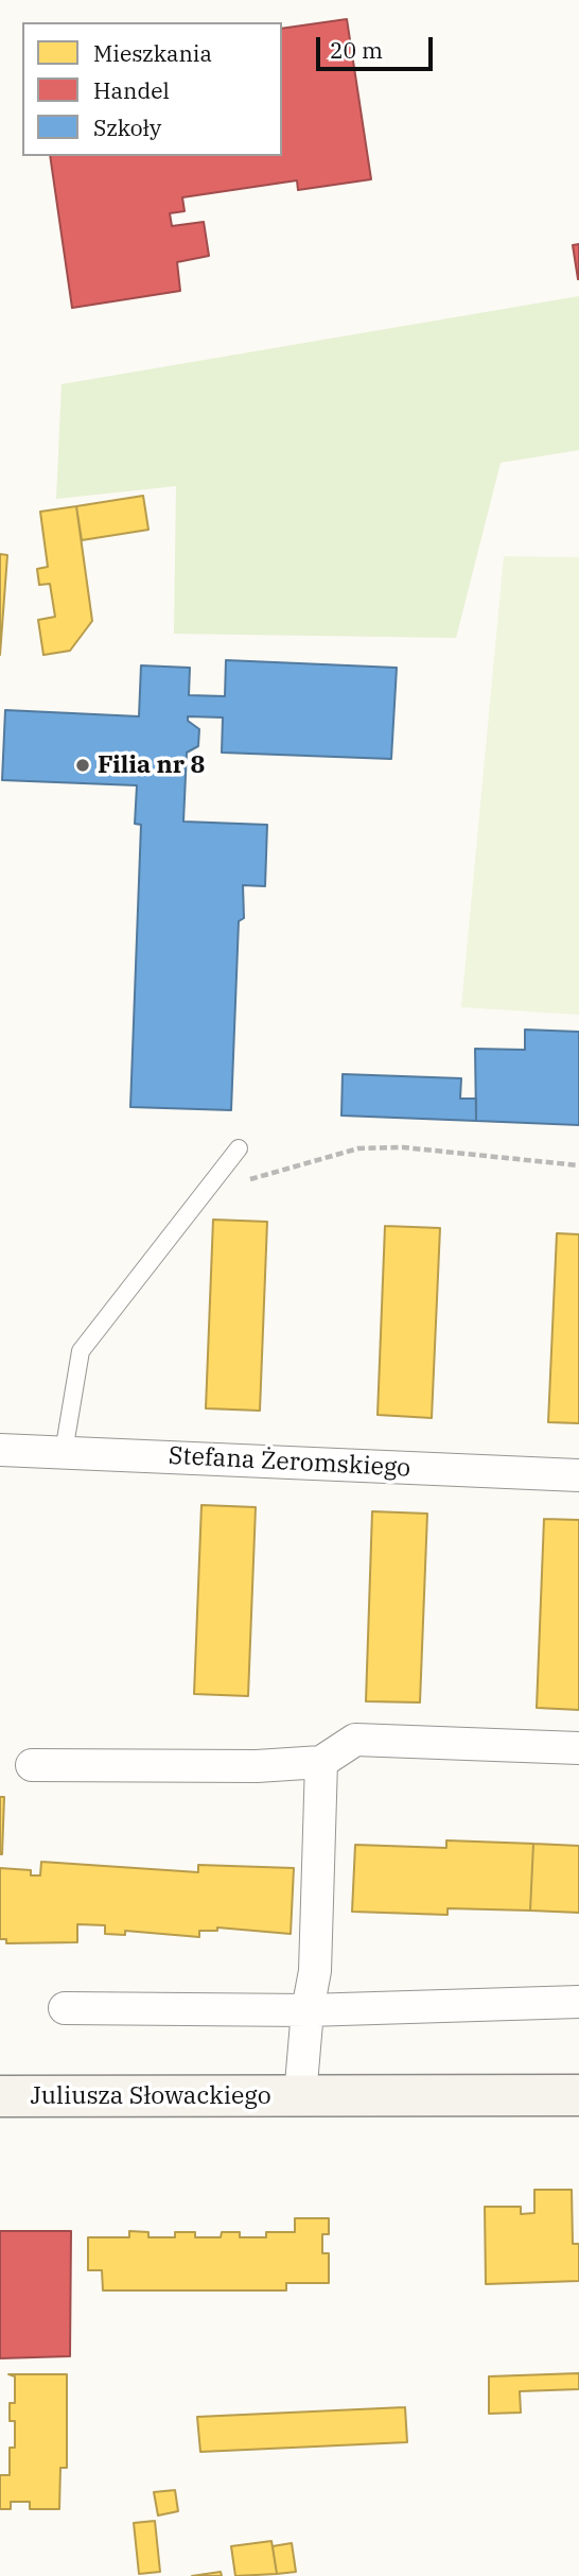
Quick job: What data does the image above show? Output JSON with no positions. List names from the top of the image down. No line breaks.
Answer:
{"streets":{"street":["Stefana Żeromskiego","Juliusza Słowackiego"]},"places":["Filia nr 8"],"legend":["Mieszkania","Handel","Szkoły"],"scale_bar":"20 m"}
